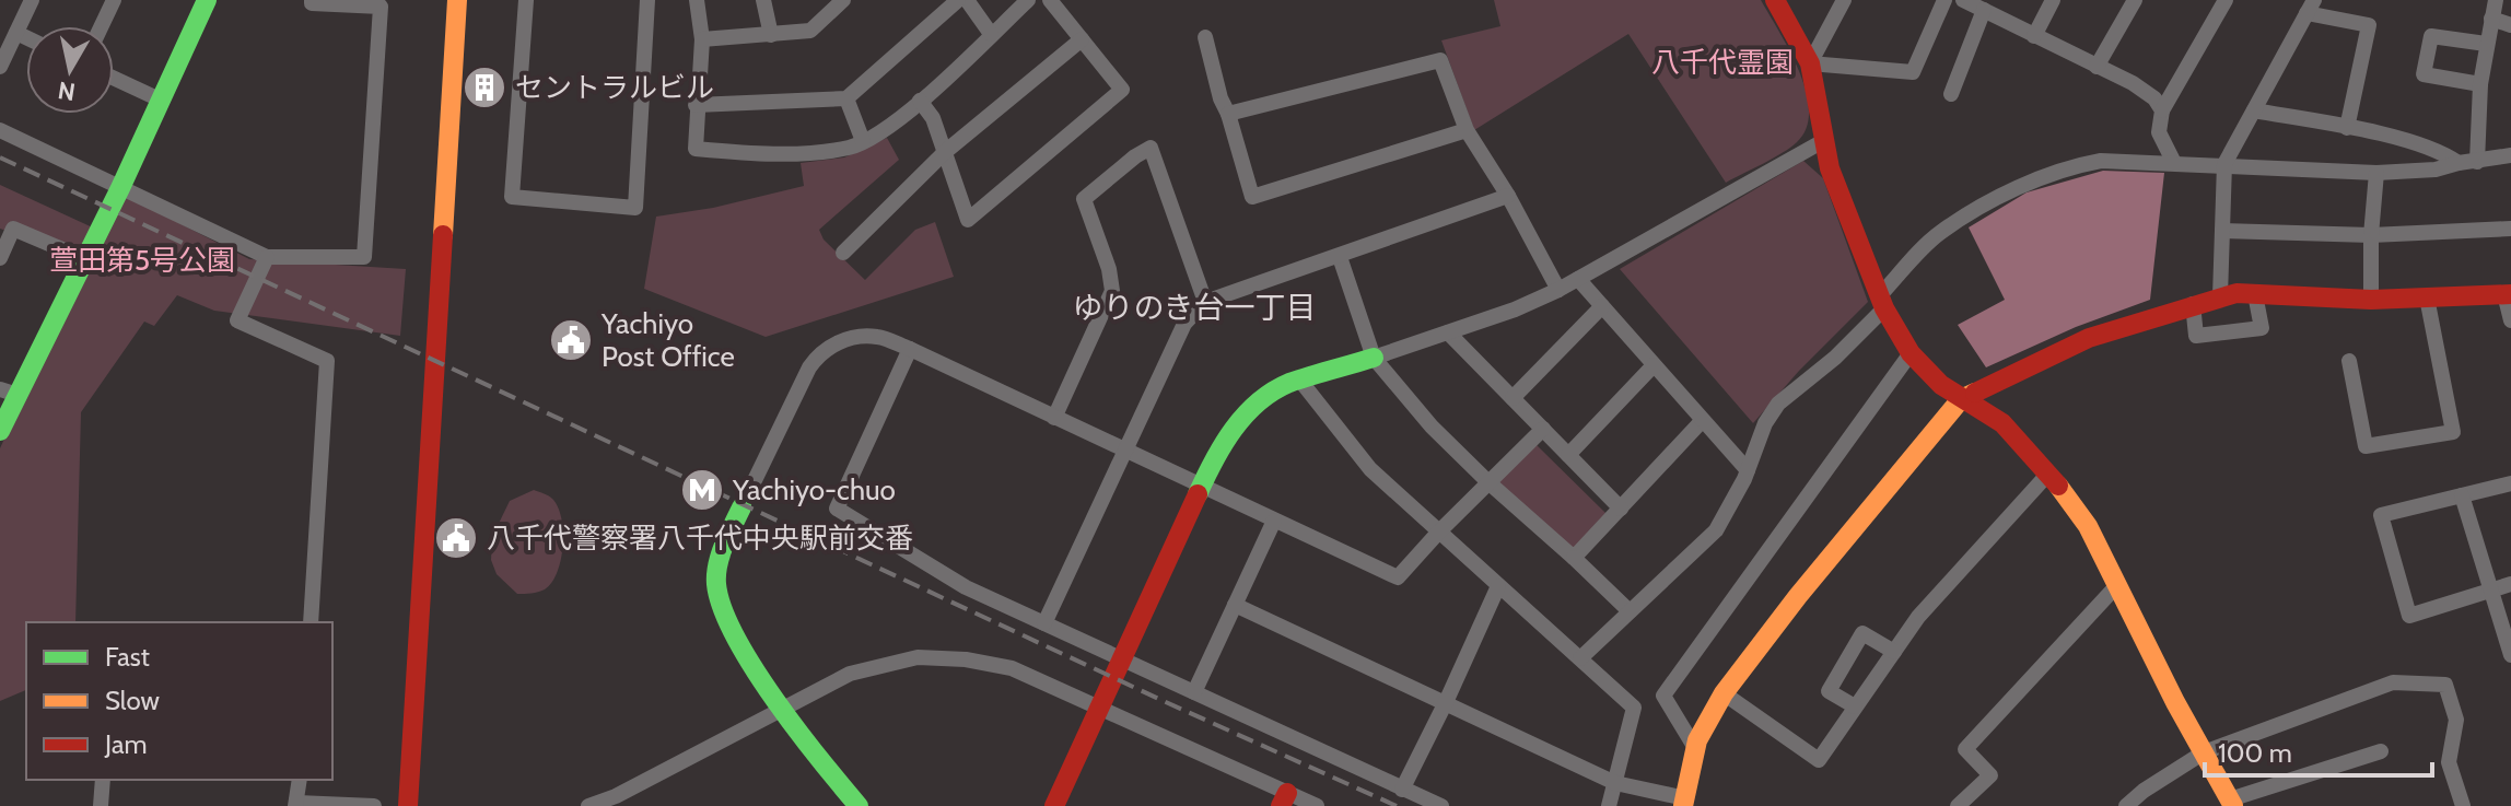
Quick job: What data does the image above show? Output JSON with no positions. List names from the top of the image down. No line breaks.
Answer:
{"districts":["ゆりのき台一丁目"],"parks":["八千代霊園","萱田第5号公園"],"places":{"building":["セントラルビル"],"public building":["Yachiyo Post Office","八千代警察署八千代中央駅前交番"],"metro station":["Yachiyo-chuo"]},"legend":["Fast","Slow","Jam"],"scale_bar":"100 m","north":"bottom"}
